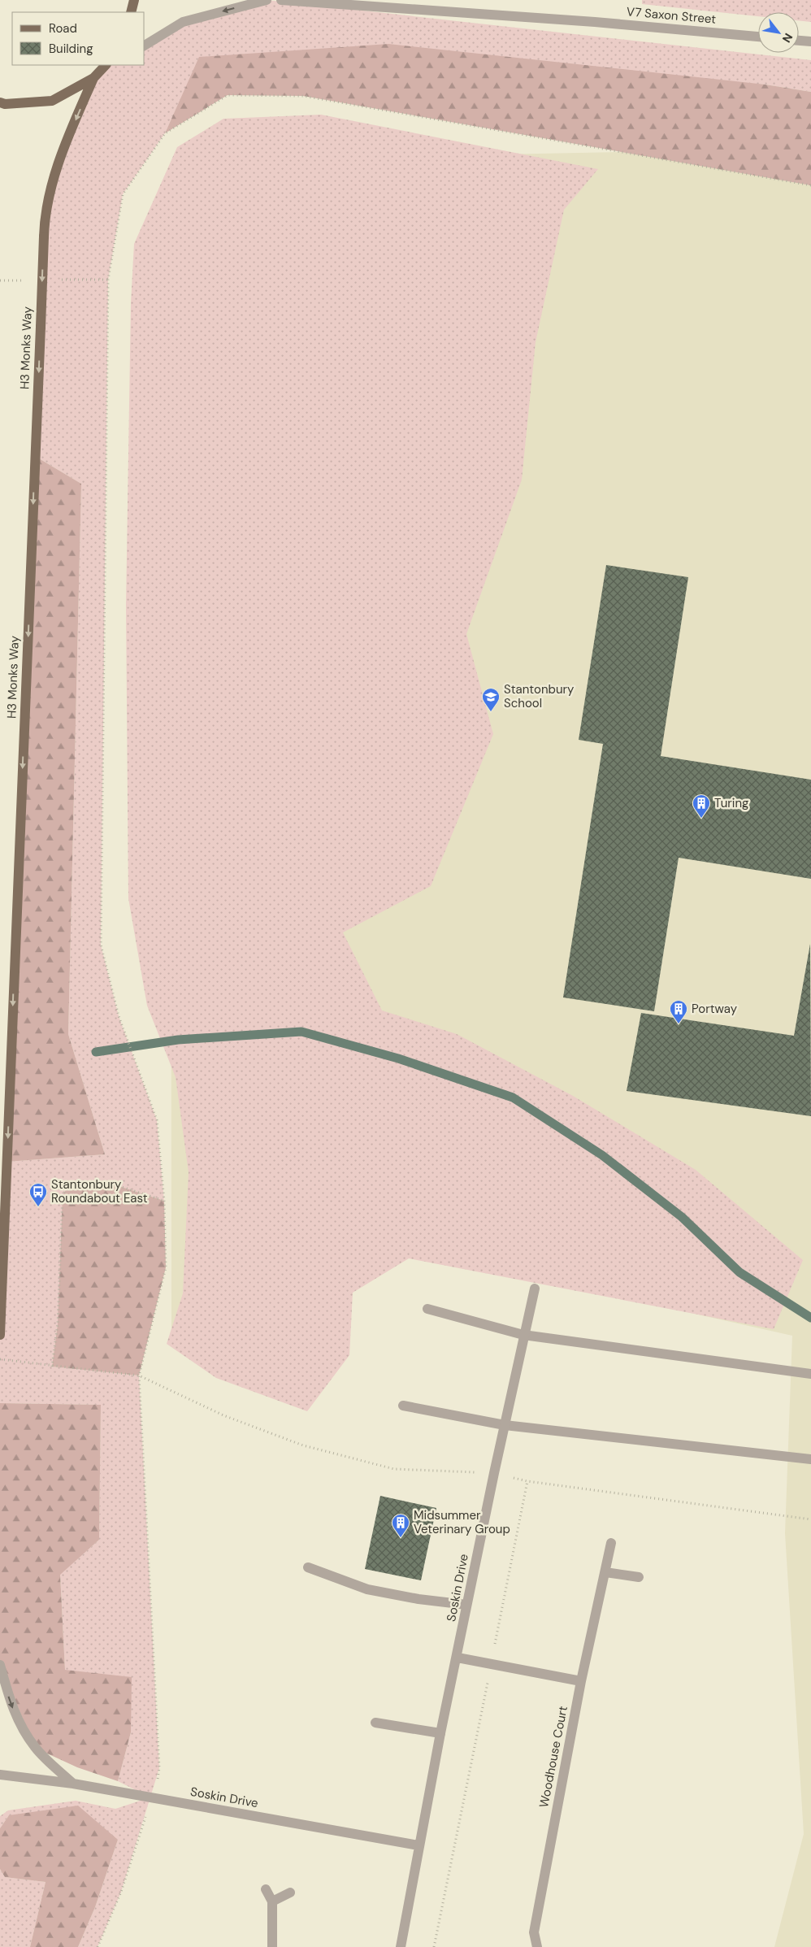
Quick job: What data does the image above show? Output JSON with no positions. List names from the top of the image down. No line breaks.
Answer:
{"streets":{"main road":["H3 Monks Way"],"street":["V7 Saxon Street","Soskin Drive","Woodhouse Court"]},"one_way":["H3 Monks Way"],"places":{"school or university":["Stantonbury School"],"building":["Turing","Portway","Midsummer Veterinary Group"],"bus stop":["Stantonbury Roundabout East"]},"legend":["Road","Building"],"north":"bottom right"}
